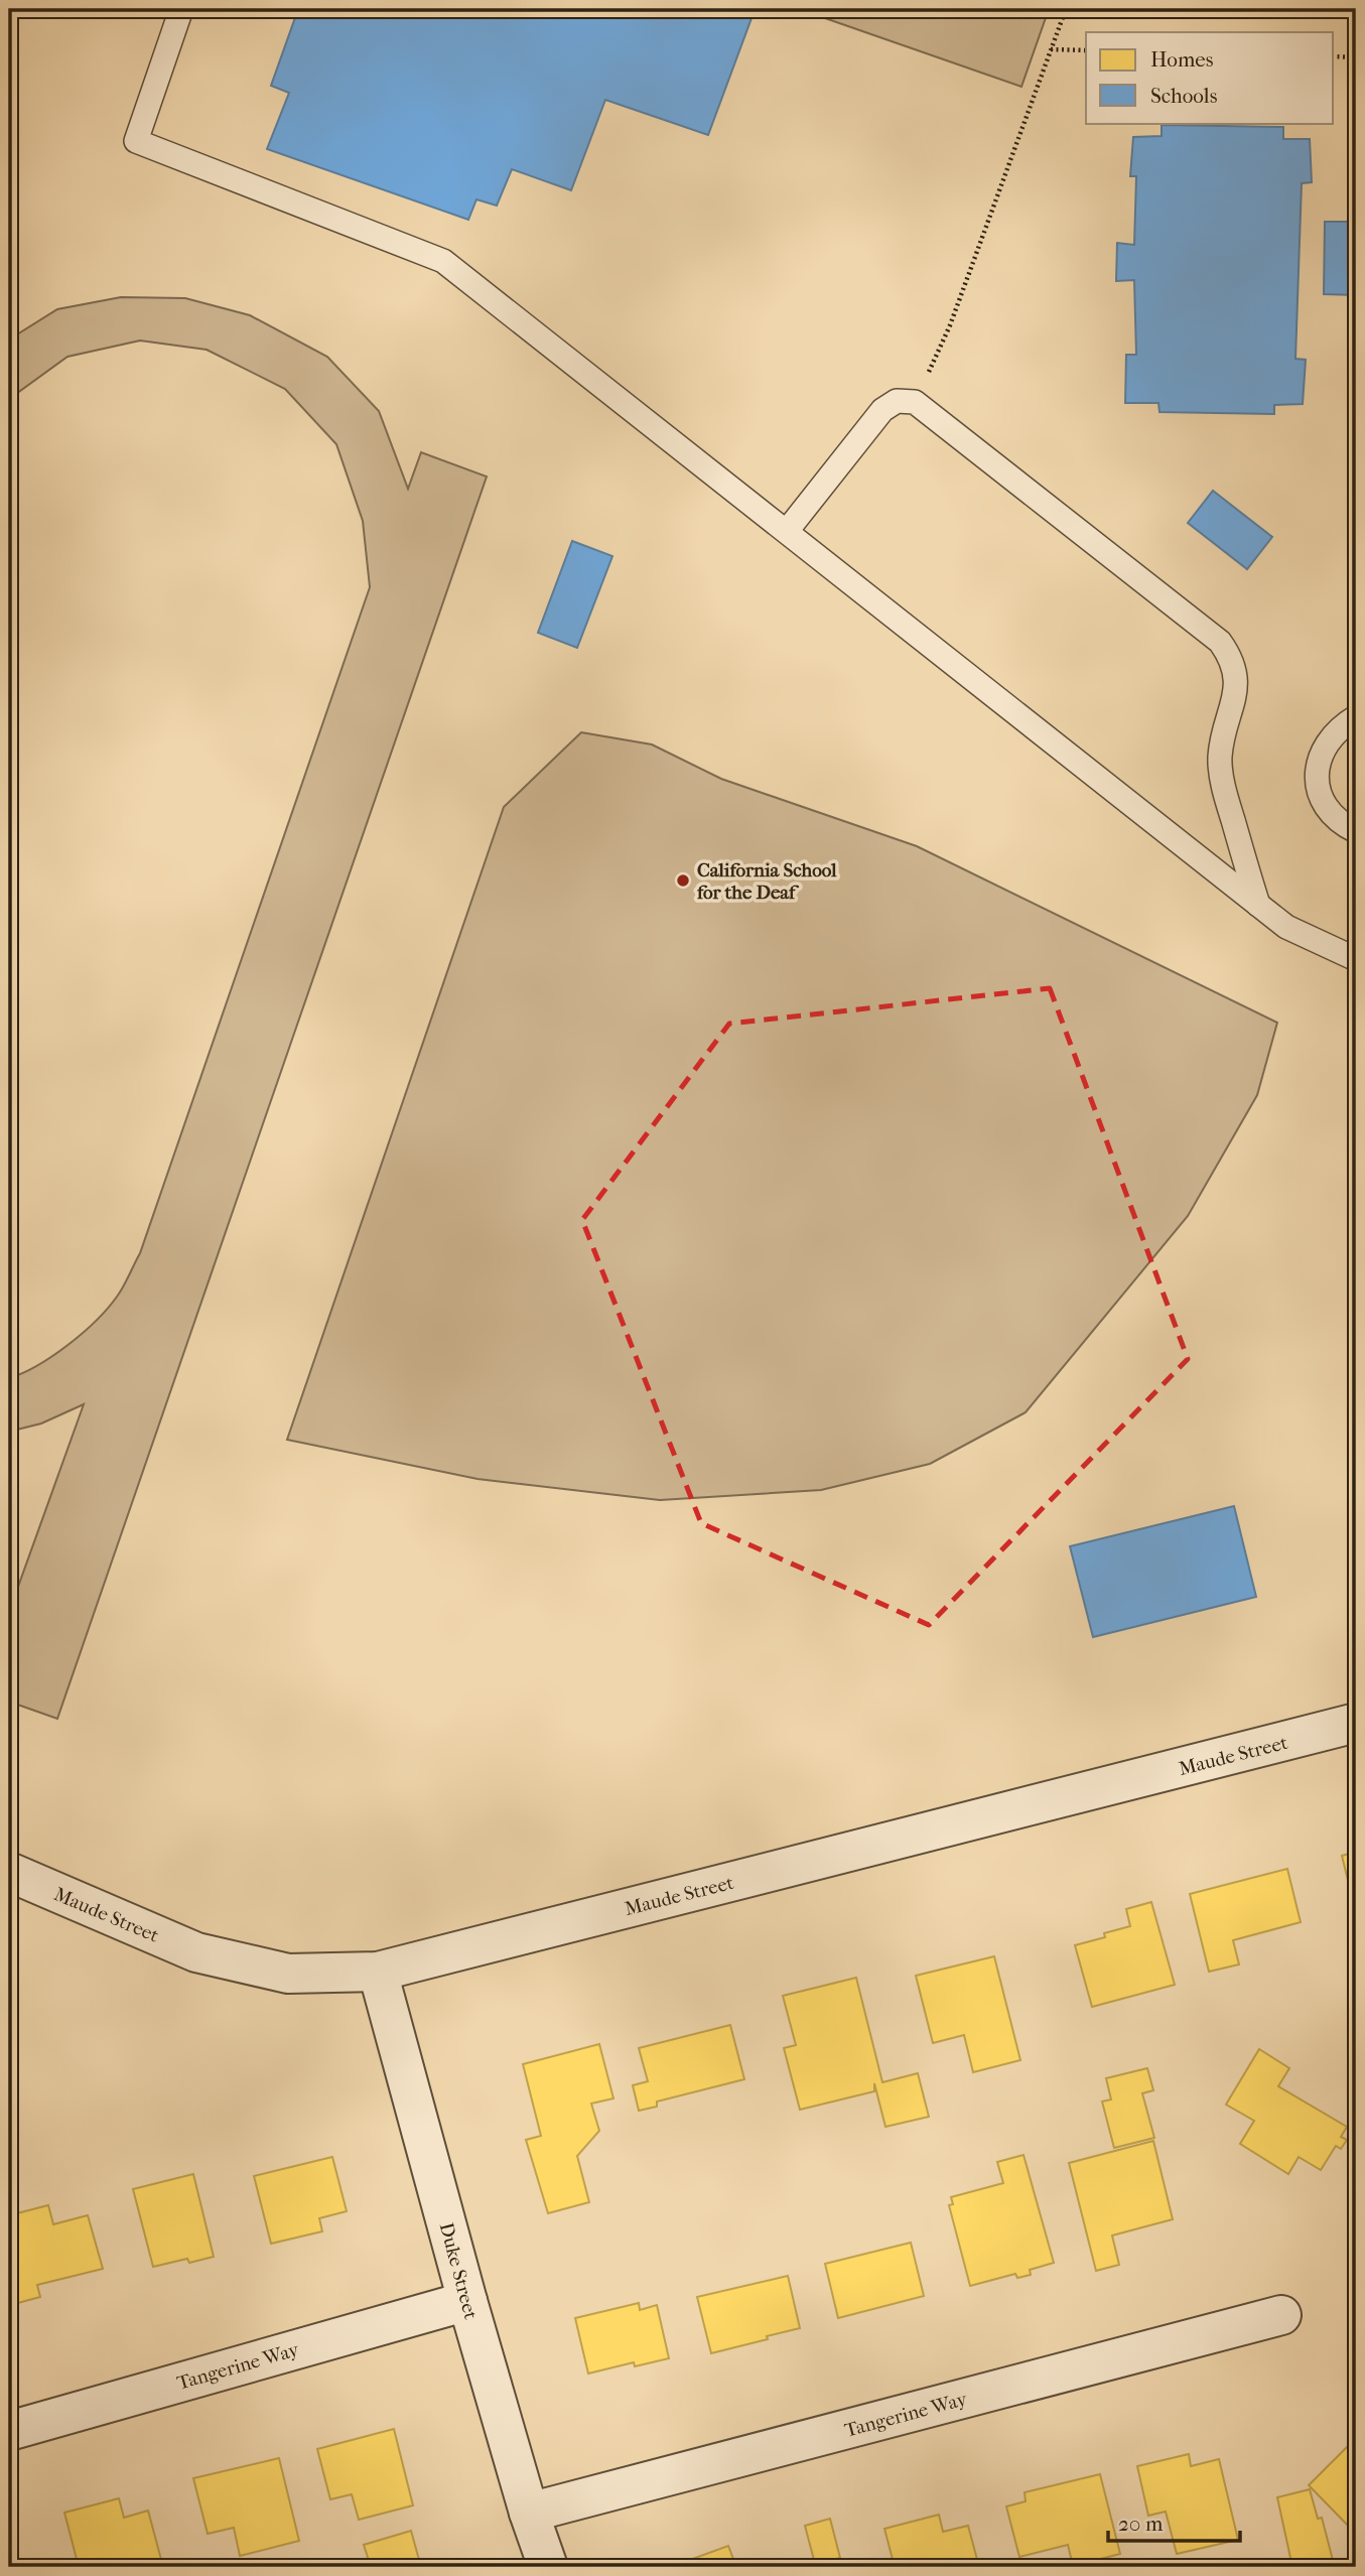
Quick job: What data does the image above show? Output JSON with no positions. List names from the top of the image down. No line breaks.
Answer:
{"streets":{"street":["Maude Street","Duke Street","Tangerine Way"]},"crossings":[["Maude Street","Duke Street"],["Duke Street","Tangerine Way"]],"places":["California School for the Deaf"],"legend":["Homes","Schools"],"scale_bar":"20 m"}
